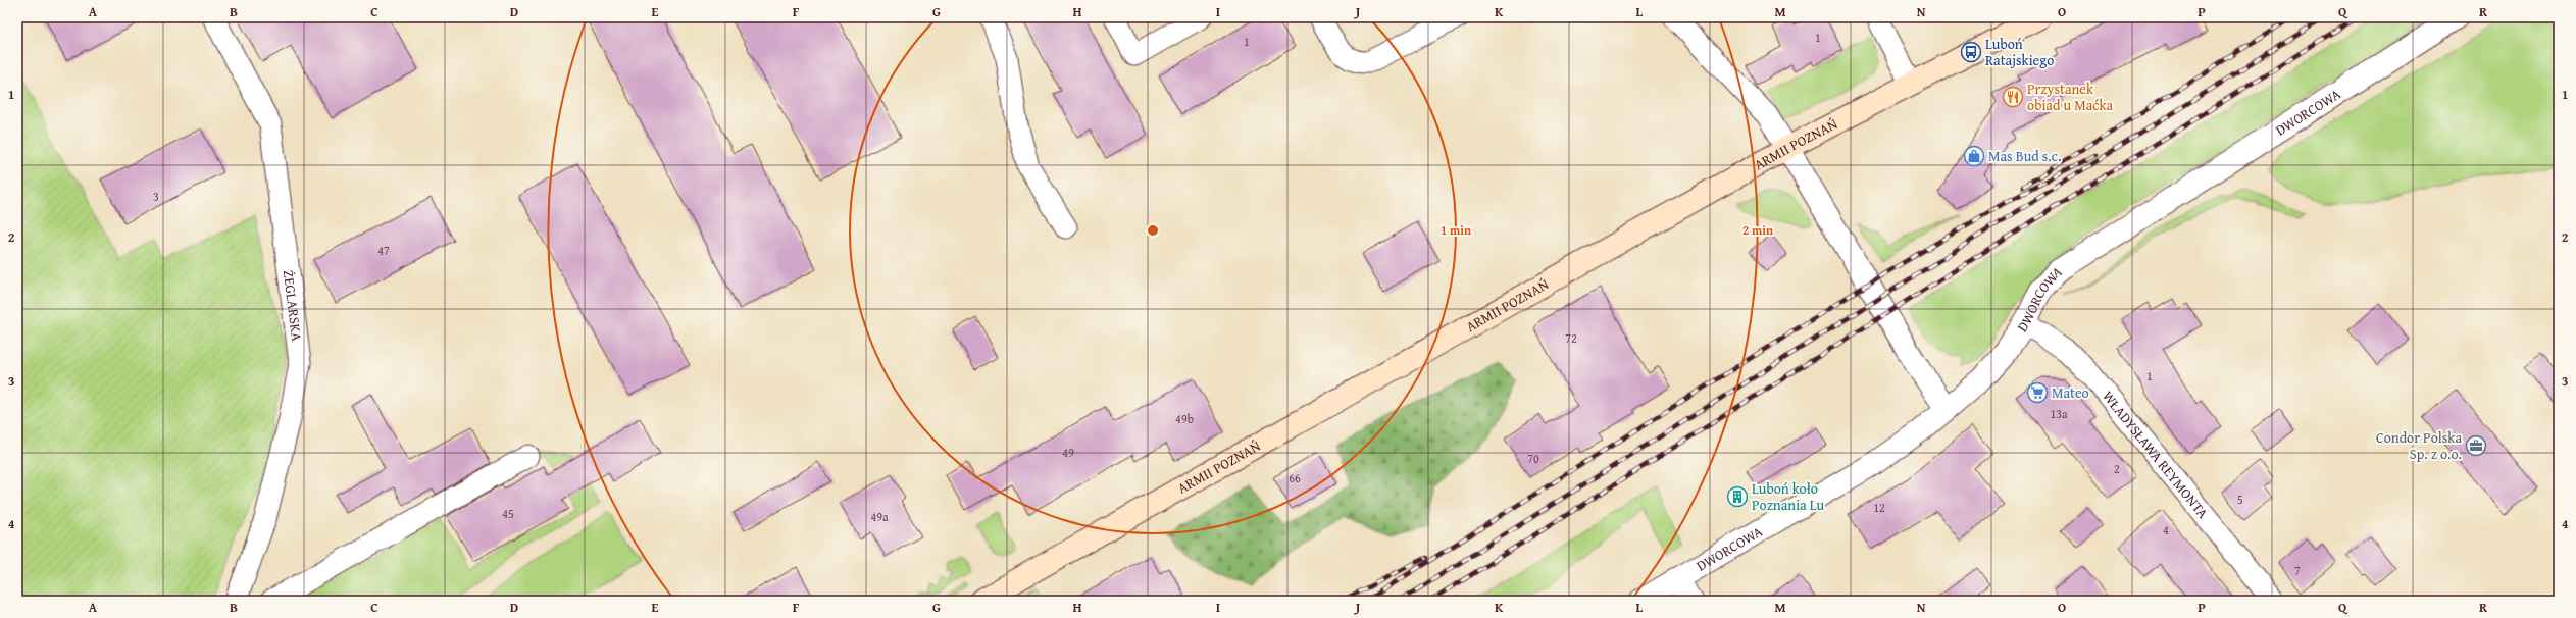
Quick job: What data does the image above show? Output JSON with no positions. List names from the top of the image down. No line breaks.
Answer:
{"streets":{"main road":["ARMII POZNAŃ"],"street":["DWORCOWA","ŻEGLARSKA","WŁADYSŁAWA REYMONTA"]},"crossings":[["DWORCOWA","WŁADYSŁAWA REYMONTA"]],"places":{"bus stop":["Luboń Ratajskiego"],"restaurant":["Przystanek obiad u Maćka"],"shop":["Mas Bud s.c."],"supermarket":["Mateo"],"office":["Condor Polska Sp. z o.o."],"building":["Luboń koło Poznania Lu"]},"house_numbers":["1","1","3","47","72","1","13a","49b","49","70","2","66","5","12","45","49a","4","7"],"grid":{"columns":["A","B","C","D","E","F","G","H","I","J","K","L","M","N","O","P","Q","R"],"rows":["1","2","3","4"]},"rings":["1 min","2 min"]}
